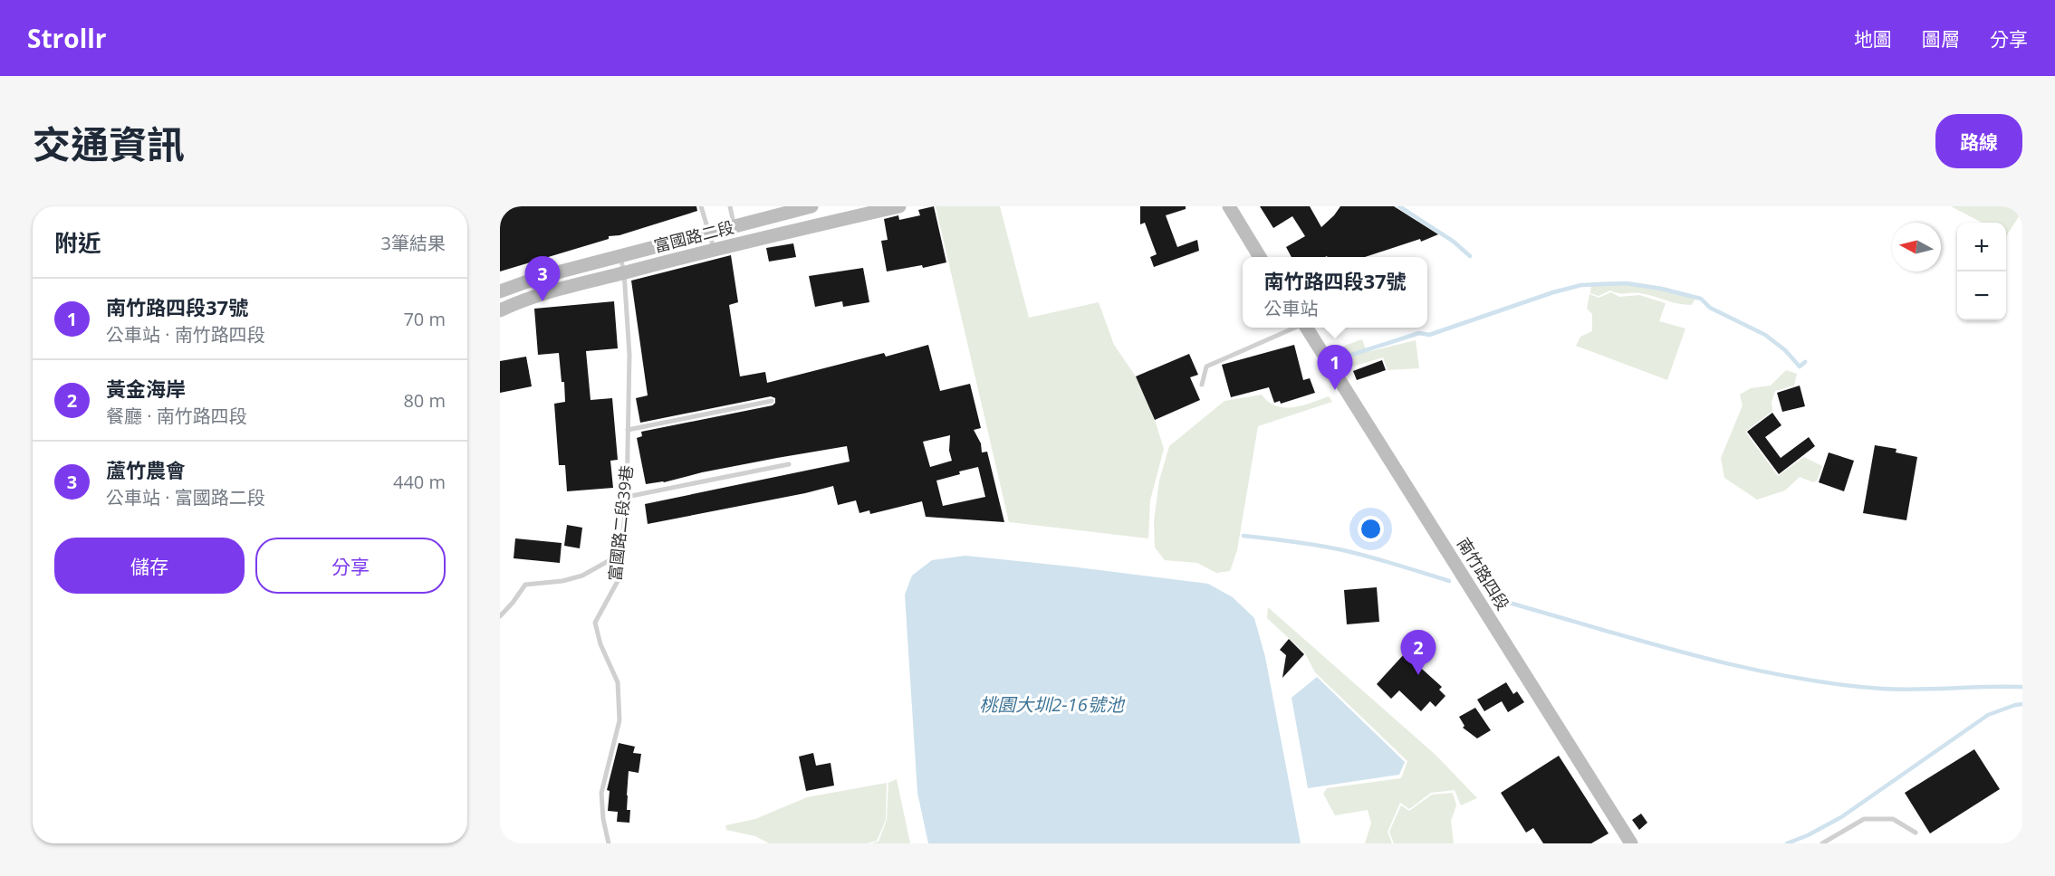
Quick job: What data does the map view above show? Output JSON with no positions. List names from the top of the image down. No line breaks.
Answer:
{"streets":{"street":["富國路二段","南竹路四段"],"lane":["富國路二段39巷"]},"crossings":[["富國路二段","富國路二段39巷"]],"water":["桃園大圳2-16號池"],"north":"left","page":{"header":"Strollr","nav":["地圖","圖層","分享"],"title":"交通資訊","buttons":["路線",["儲存","分享"]],"heading":["附近","3筆結果"],"map_buttons":["+","−"],"pins":["3","1","2"],"popup":["南竹路四段37號","公車站"],"list":[{"mark":"1","name":"南竹路四段37號","note":"公車站 · 南竹路四段","value":"70 m"},{"mark":"2","name":"黃金海岸","note":"餐廳 · 南竹路四段","value":"80 m"},{"mark":"3","name":"蘆竹農會","note":"公車站 · 富國路二段","value":"440 m"}]}}
